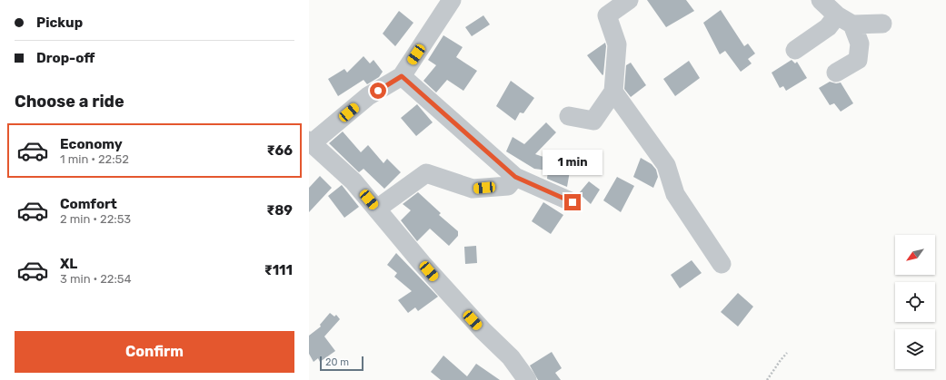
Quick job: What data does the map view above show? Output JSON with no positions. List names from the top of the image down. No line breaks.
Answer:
{"scale_bar":"20 m","north":"bottom left","page":{"banner":["Pickup","Drop-off"],"heading":"Choose a ride","list":[{"name":"Economy","note":"1 min · 22:52","value":"₹66"},{"name":"Comfort","note":"2 min · 22:53","value":"₹89"},{"name":"XL","note":"3 min · 22:54","value":"₹111"}],"bubble":"1 min","buttons":"Confirm","scale":"20 m"}}
